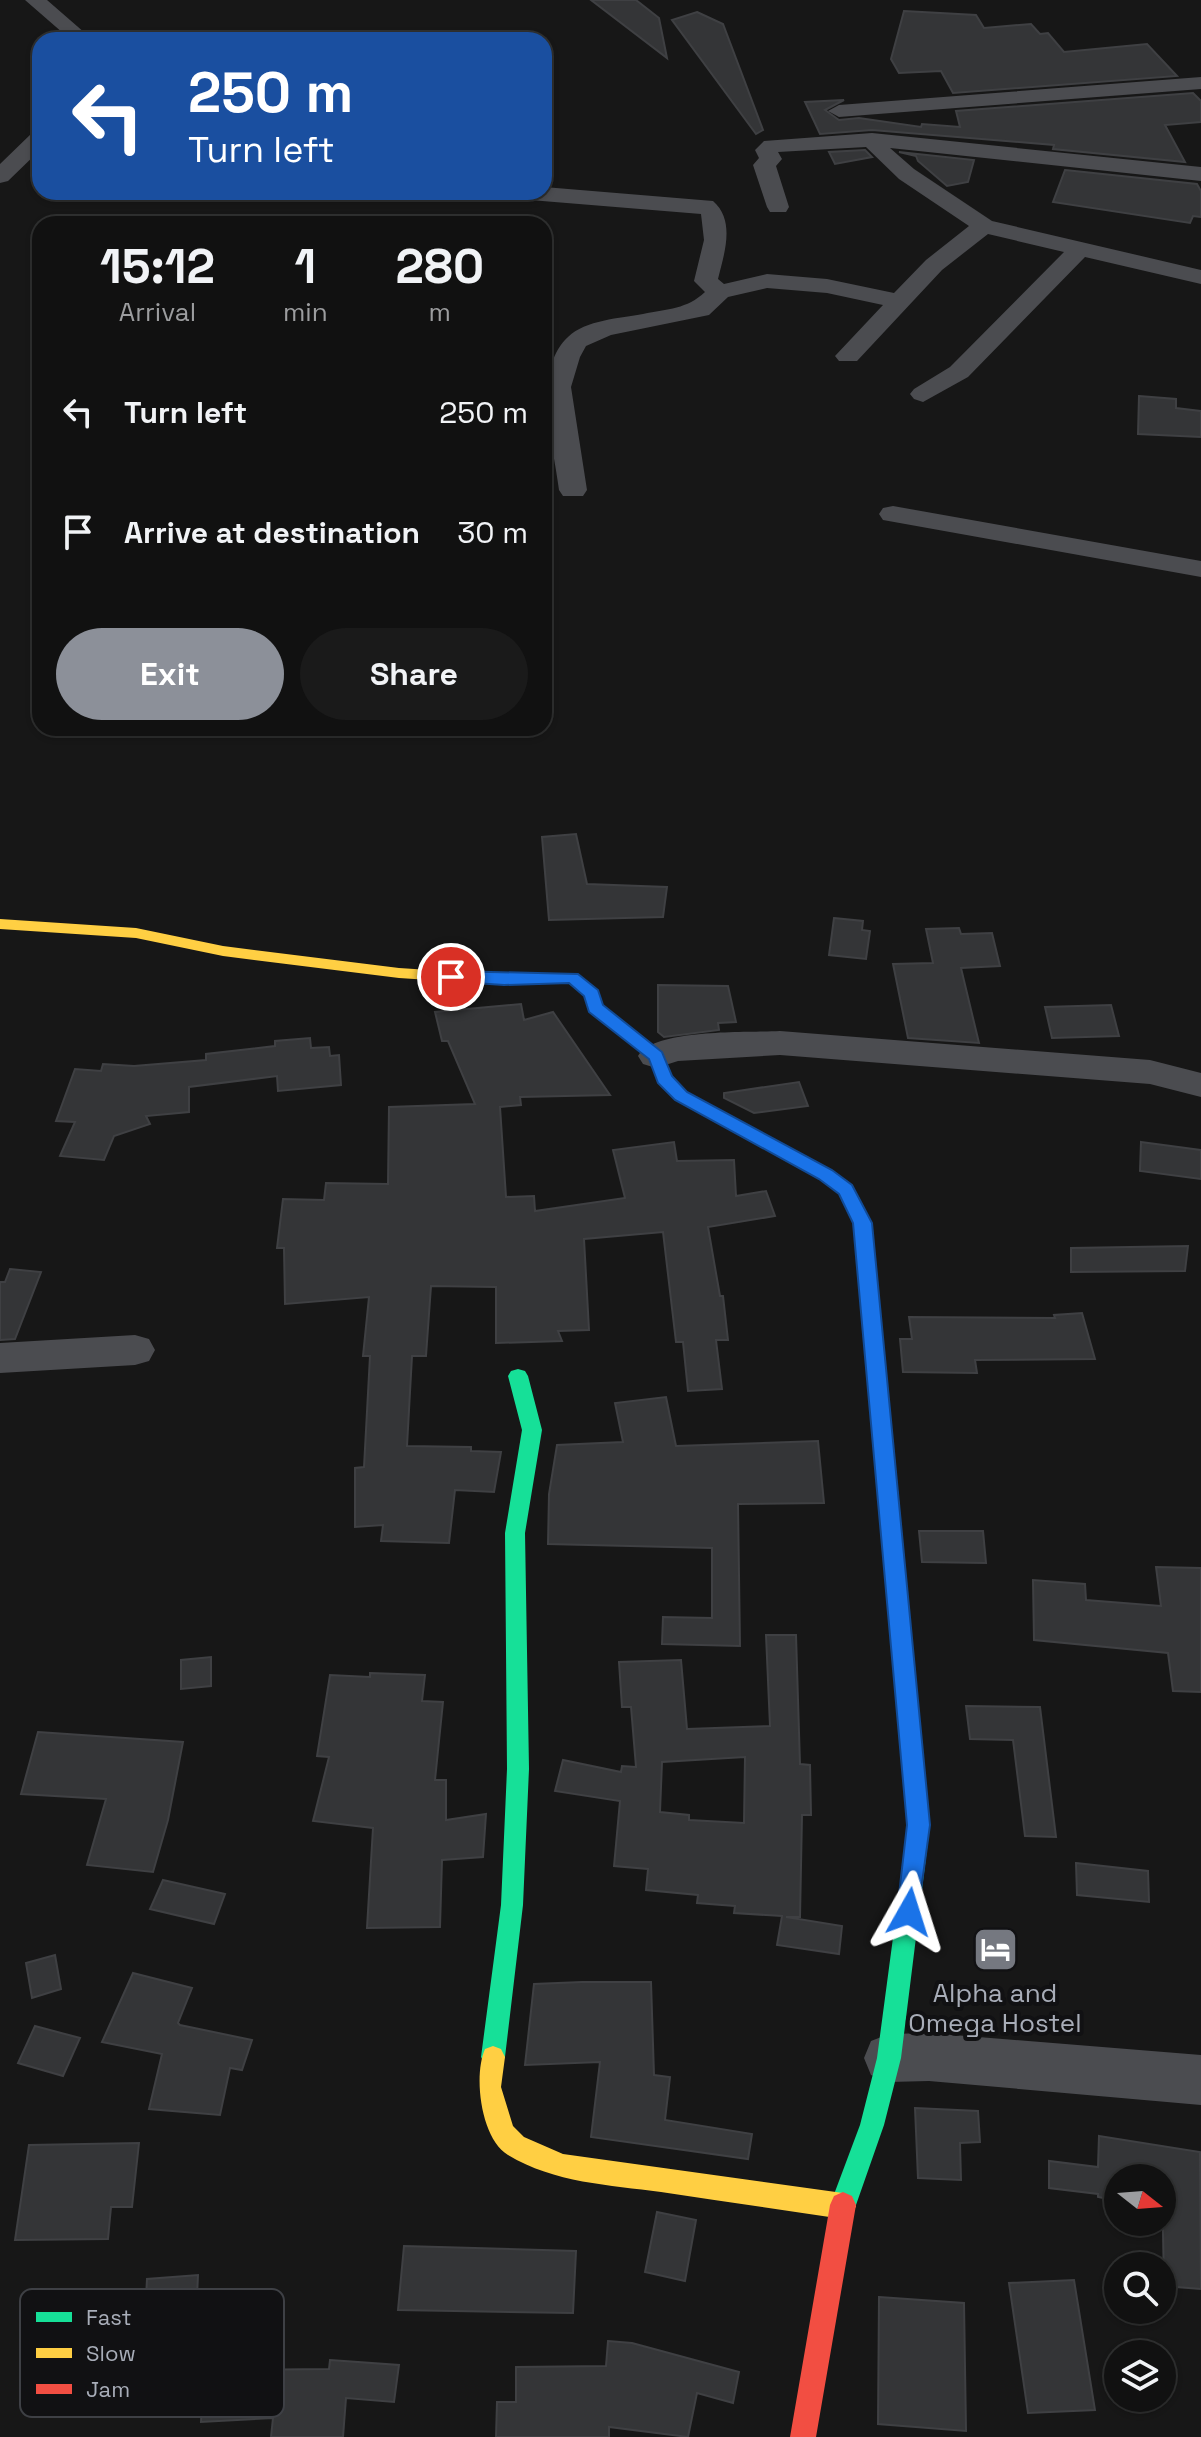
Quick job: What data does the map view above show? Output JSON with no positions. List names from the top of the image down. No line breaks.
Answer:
{"places":{"hotel":["Alpha and Omega Hostel"]},"legend":["Fast","Slow","Jam"],"north":"right","page":{"turn":["250 m","Turn left"],"eta":["15:12","Arrival","1","min","280","m"],"list":[{"name":"Turn left","value":"250 m"},{"name":"Arrive at destination","value":"30 m"}],"buttons":["Exit","Share"]}}
